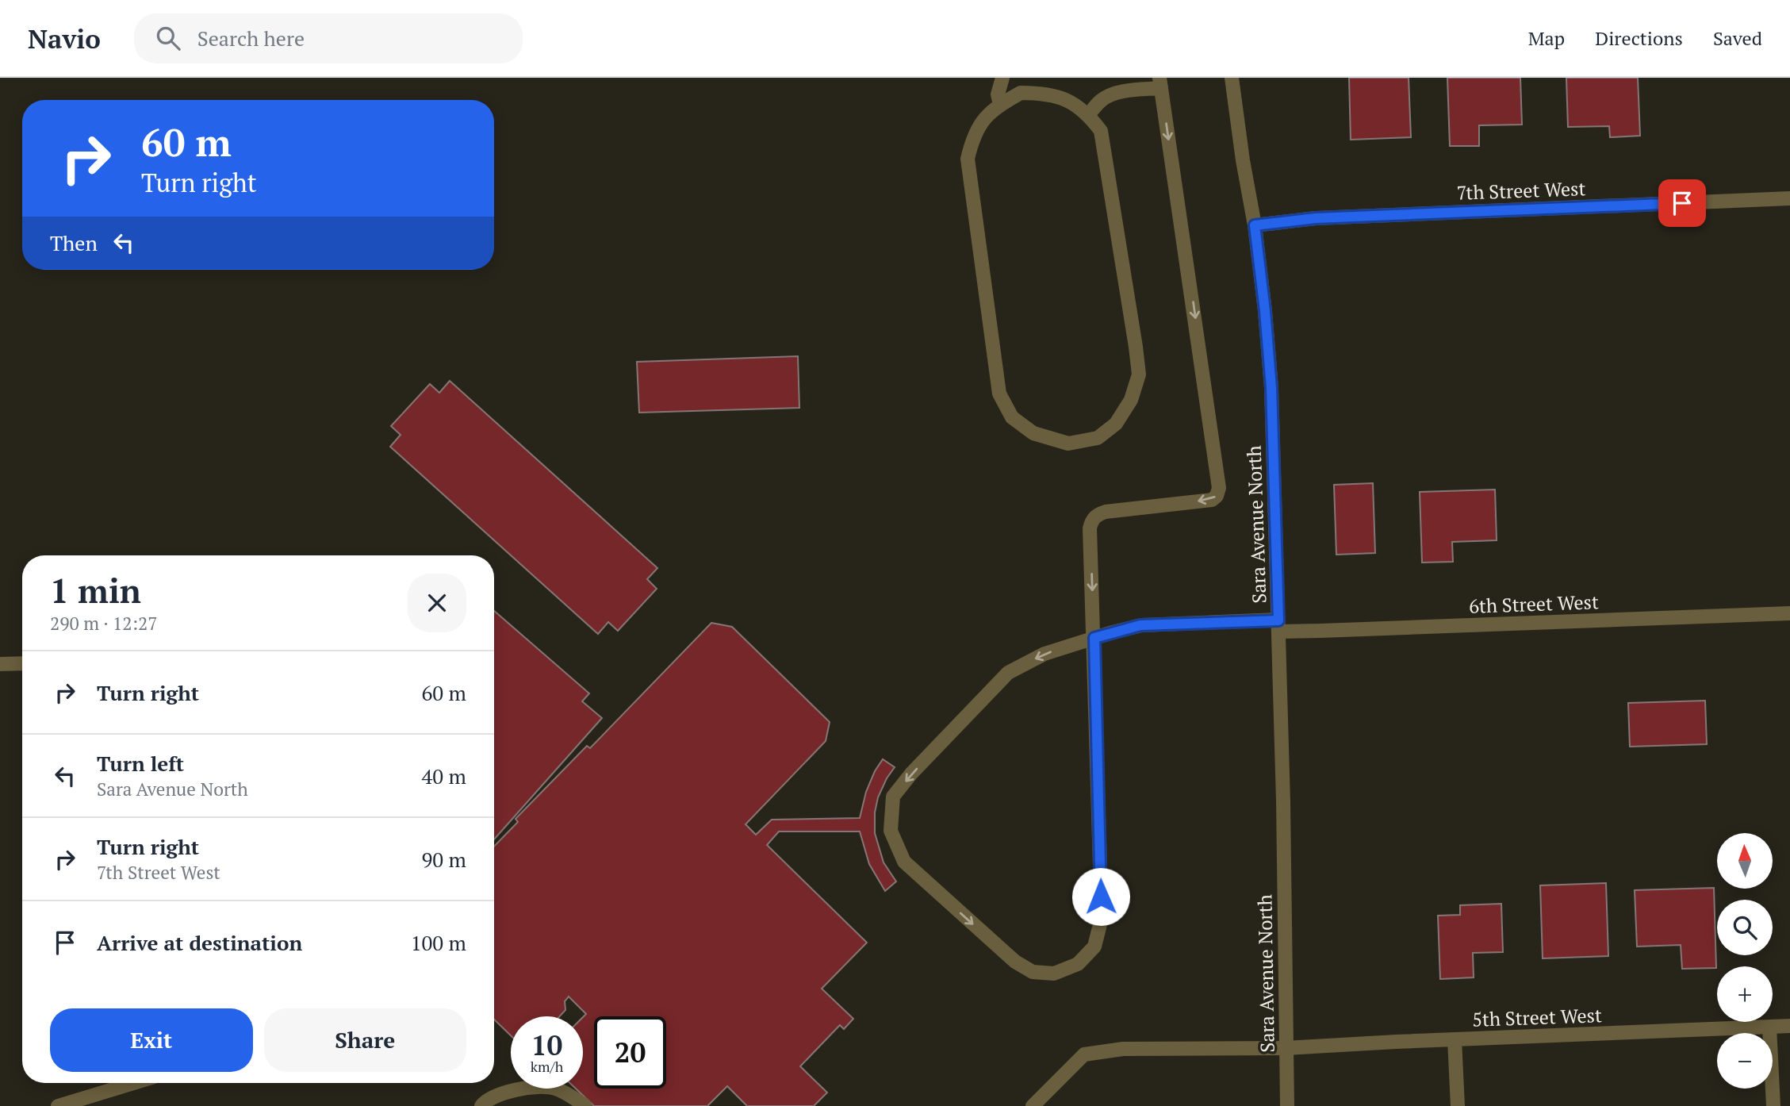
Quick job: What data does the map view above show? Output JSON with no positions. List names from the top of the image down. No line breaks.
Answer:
{"streets":{"street":["7th Street West","Sara Avenue North","6th Street West","5th Street West"]},"crossings":[["7th Street West","Sara Avenue North"],["Sara Avenue North","6th Street West"],["Sara Avenue North","5th Street West"]],"north":"top","page":{"header":"Navio","search":"Search here","nav":["Map","Directions","Saved"],"turn":["60 m","Turn right"],"then":"Then","heading":["1 min","290 m · 12:27"],"list":[{"name":"Turn right","value":"60 m"},{"name":"Turn left","note":"Sara Avenue North","value":"40 m"},{"name":"Turn right","note":"7th Street West","value":"90 m"},{"name":"Arrive at destination","value":"100 m"}],"map_buttons":["+","−"],"buttons":["Exit","Share"],"speed":"10 km/h","limit":"20"}}
